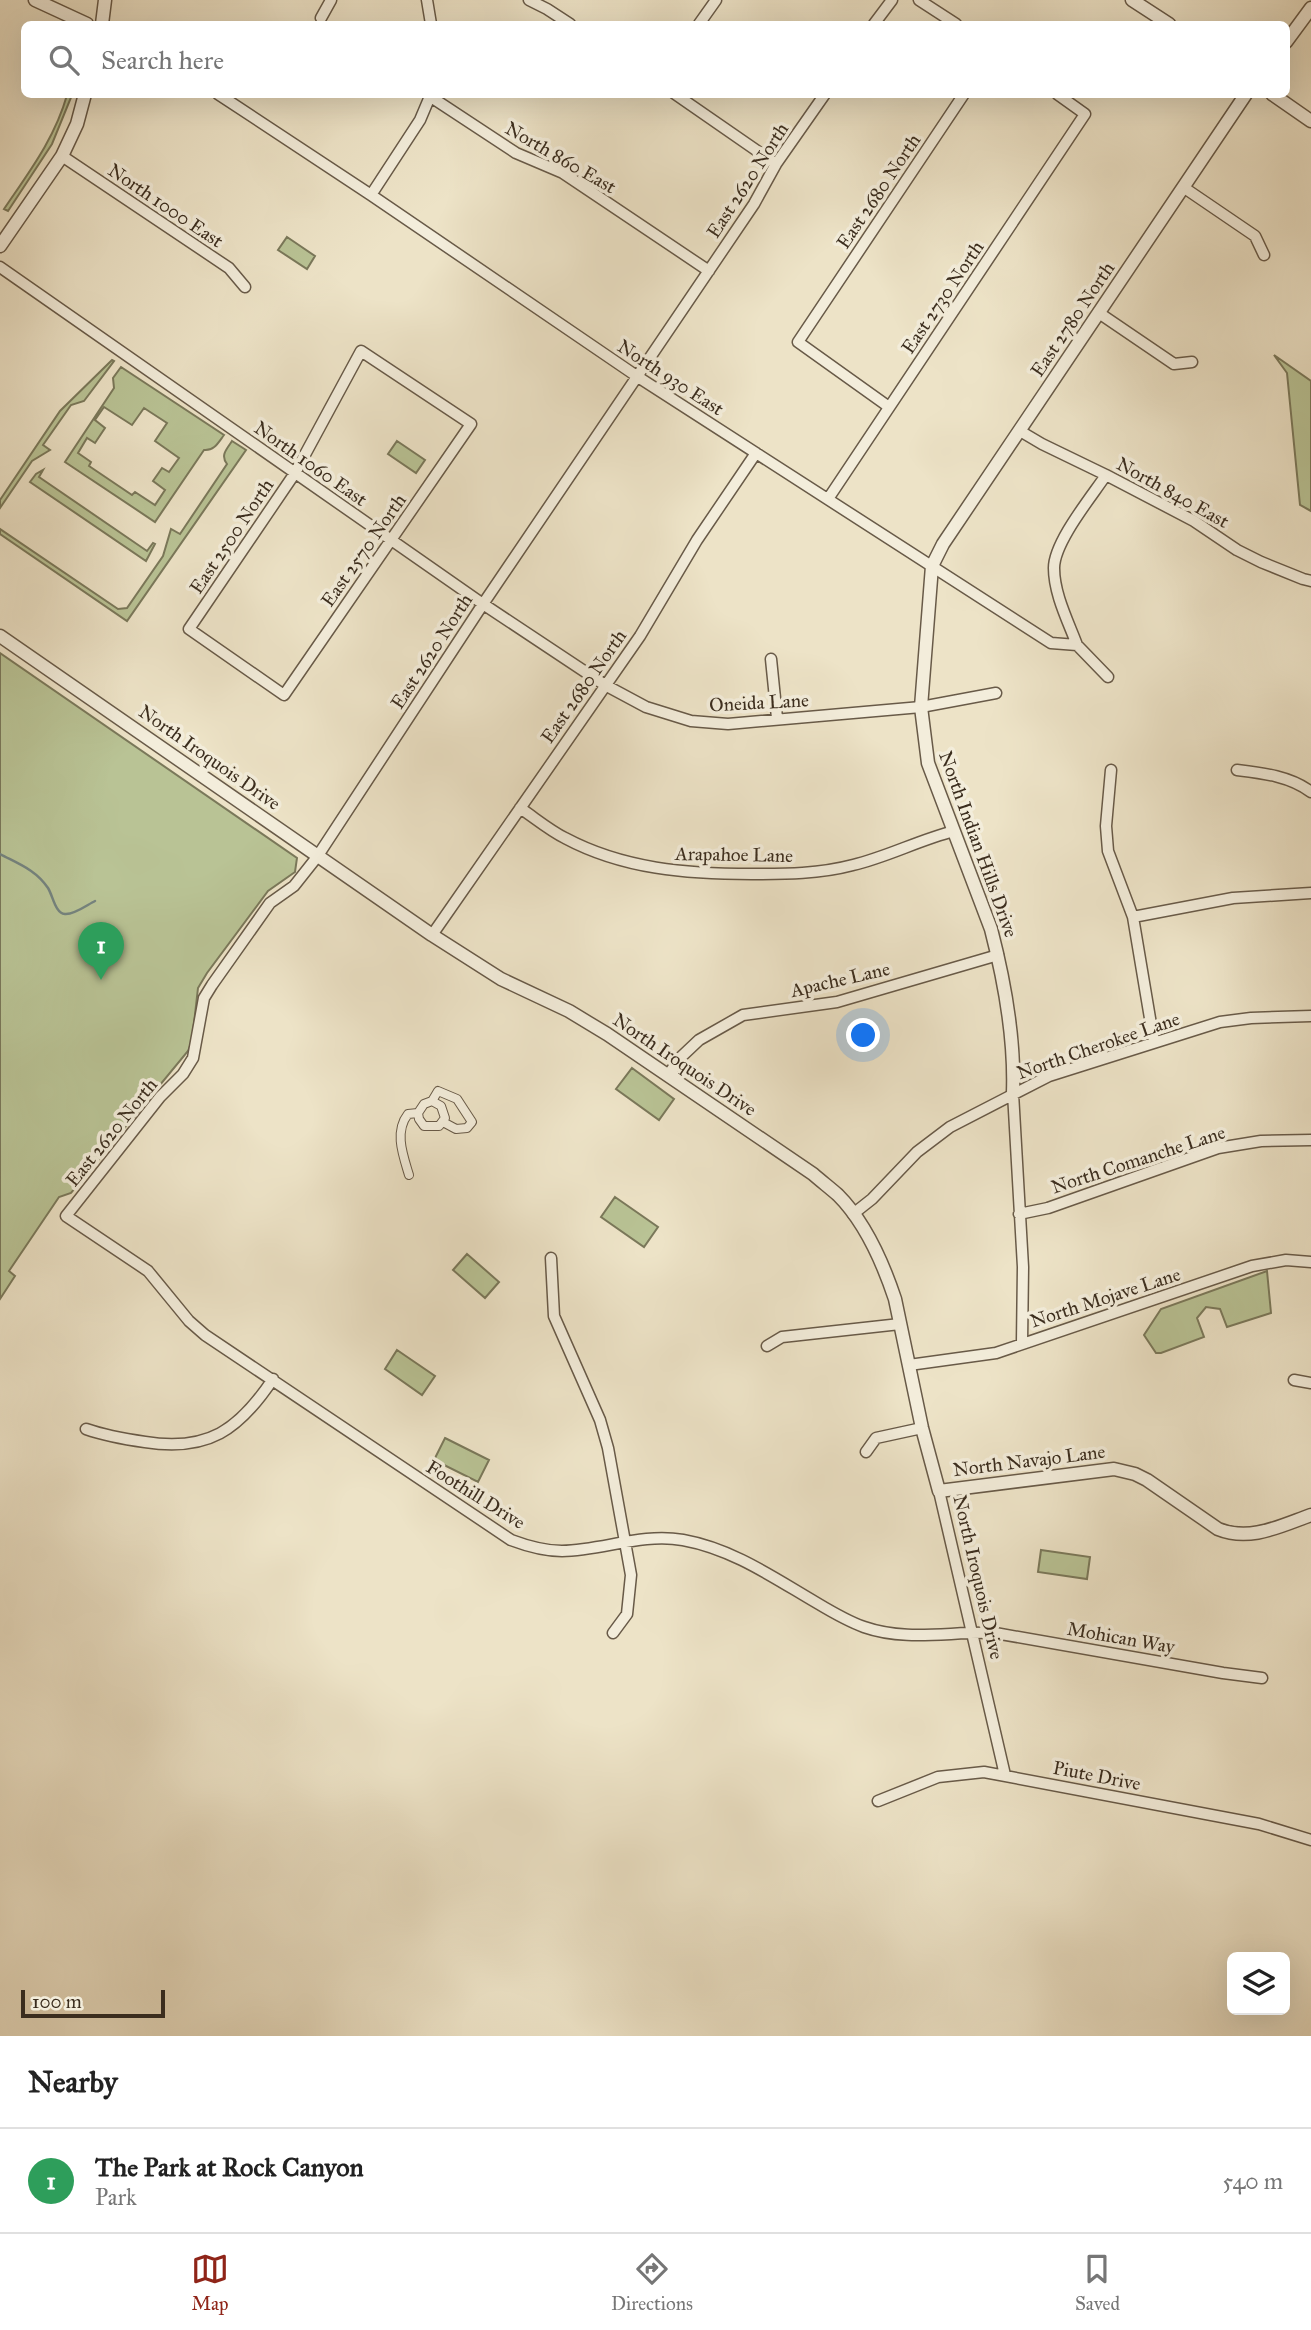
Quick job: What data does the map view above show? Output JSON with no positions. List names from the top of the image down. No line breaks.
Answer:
{"streets":{"street":["North 860 East","East 2620 North","East 2680 North","North 1000 East","East 2730 North","East 2780 North","North 930 East","North 1060 East","North 840 East","East 2500 North","East 2570 North","Oneida Lane","North Iroquois Drive","North Indian Hills Drive","Arapahoe Lane","Apache Lane","North Cherokee Lane","North Comanche Lane","North Mojave Lane","North Navajo Lane","Foothill Drive","Mohican Way","Piute Drive"]},"crossings":[["North 860 East","East 2620 North"],["East 2620 North","North 930 East"],["East 2620 North","North 1060 East"],["East 2620 North","North Iroquois Drive"],["East 2620 North","Foothill Drive"],["East 2680 North","East 2730 North"],["East 2680 North","North 930 East"],["East 2680 North","North 1060 East"],["East 2680 North","Oneida Lane"],["East 2680 North","North Iroquois Drive"],["East 2680 North","Arapahoe Lane"],["East 2730 North","North 930 East"],["East 2780 North","North 930 East"],["East 2780 North","North 840 East"],["East 2780 North","North Indian Hills Drive"],["North 930 East","North Indian Hills Drive"],["North 1060 East","East 2500 North"],["North 1060 East","East 2570 North"],["North 1060 East","Oneida Lane"],["East 2500 North","East 2570 North"],["Oneida Lane","North Indian Hills Drive"],["North Iroquois Drive","Apache Lane"],["North Iroquois Drive","North Cherokee Lane"],["North Iroquois Drive","North Mojave Lane"],["North Iroquois Drive","North Navajo Lane"],["North Iroquois Drive","Foothill Drive"],["North Iroquois Drive","Mohican Way"],["North Iroquois Drive","Piute Drive"],["North Indian Hills Drive","Arapahoe Lane"],["North Indian Hills Drive","Apache Lane"],["North Indian Hills Drive","North Cherokee Lane"],["North Indian Hills Drive","North Comanche Lane"],["North Indian Hills Drive","North Mojave Lane"],["Foothill Drive","Mohican Way"]],"scale_bar":"100 m","page":{"search":"Search here","pins":"1","scale":"100 m","heading":"Nearby","list":[{"mark":"1","name":"The Park at Rock Canyon","note":"Park","value":"540 m"}],"nav":["Map","Directions","Saved"]}}
